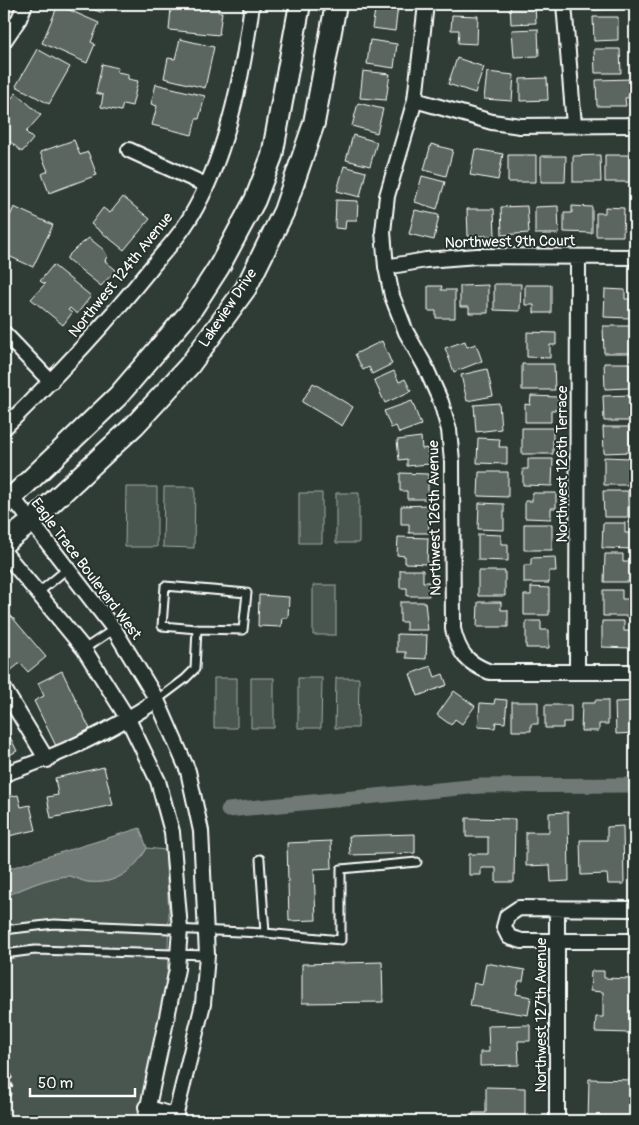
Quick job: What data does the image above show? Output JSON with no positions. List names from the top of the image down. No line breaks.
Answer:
{"streets":{"street":["Northwest 9th Court","Northwest 124th Avenue","Lakeview Drive","Northwest 126th Terrace","Northwest 126th Avenue","Eagle Trace Boulevard West","Northwest 127th Avenue"]},"crossings":[["Northwest 9th Court","Northwest 126th Terrace"],["Northwest 9th Court","Northwest 126th Avenue"],["Lakeview Drive","Eagle Trace Boulevard West"],["Northwest 126th Terrace","Northwest 126th Avenue"]],"scale_bar":"50 m"}
